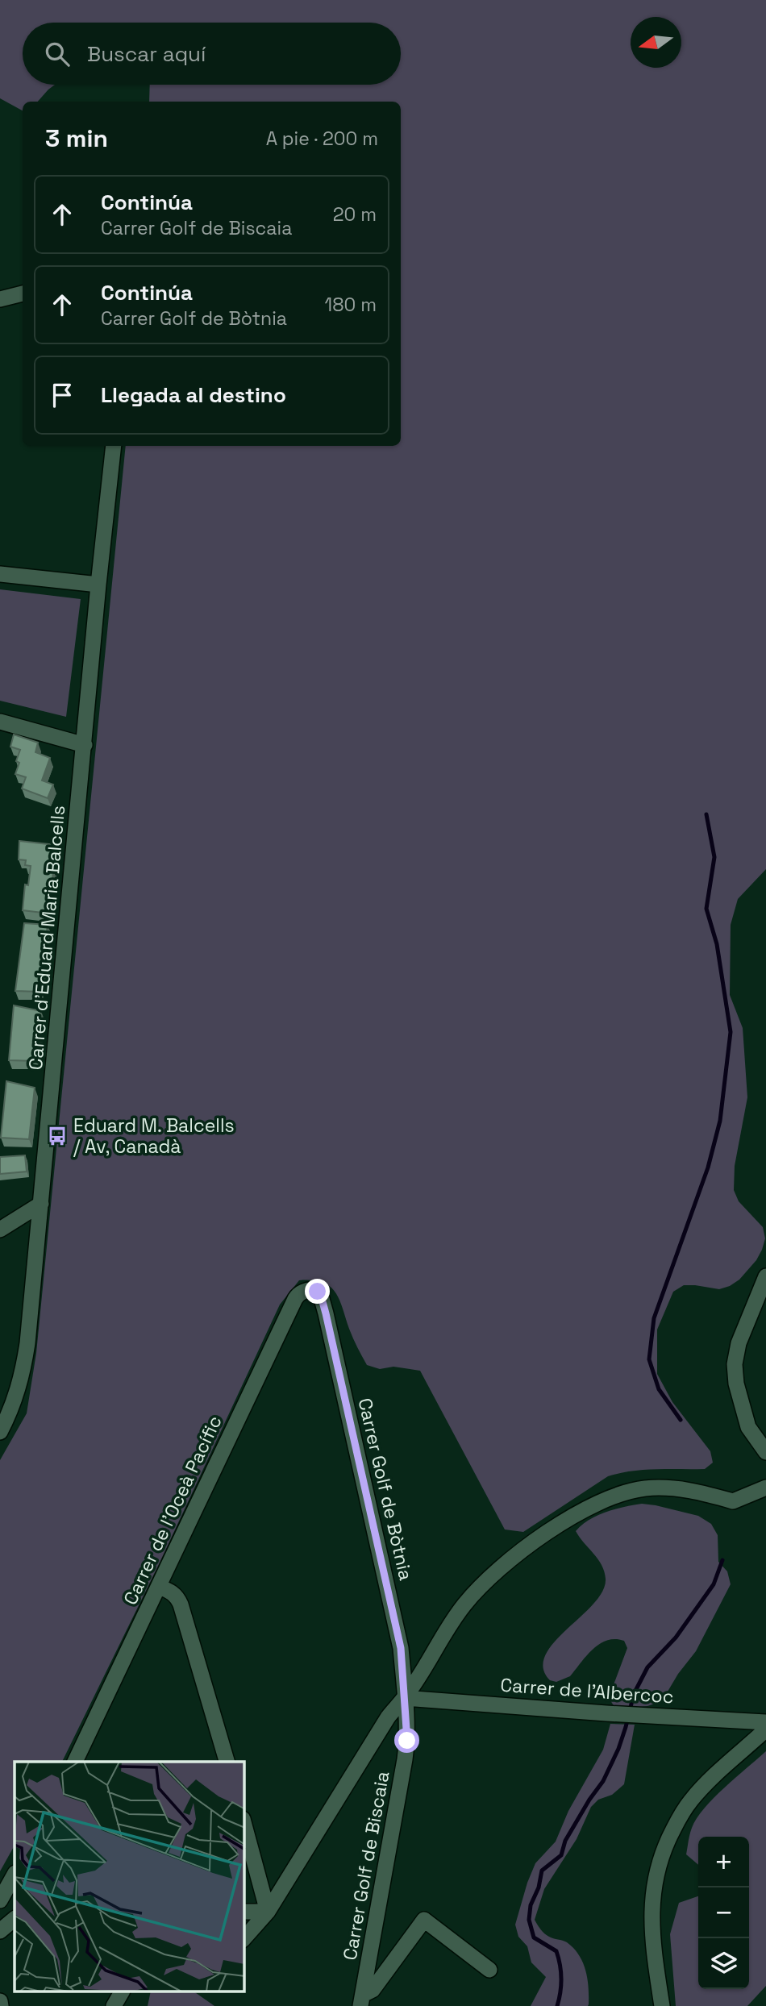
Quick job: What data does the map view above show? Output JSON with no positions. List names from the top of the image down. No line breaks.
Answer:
{"streets":{"street":["Carrer d'Eduard Maria Balcells","Carrer Golf de Bòtnia","Carrer de l'Oceà Pacífic","Carrer de l'Albercoc","Carrer Golf de Biscaia"]},"crossings":[["Carrer Golf de Bòtnia","Carrer de l'Oceà Pacífic"],["Carrer Golf de Bòtnia","Carrer de l'Albercoc"],["Carrer Golf de Bòtnia","Carrer Golf de Biscaia"],["Carrer de l'Albercoc","Carrer Golf de Biscaia"]],"places":{"bus stop":["Eduard M. Balcells / Av, Canadà"]},"north":"left","page":{"search":"Buscar aquí","heading":["3 min","A pie · 200 m"],"list":[["Continúa","Carrer Golf de Biscaia","20 m"],["Continúa","Carrer Golf de Bòtnia","180 m"],"Llegada al destino"],"map_buttons":["+","−"]}}
